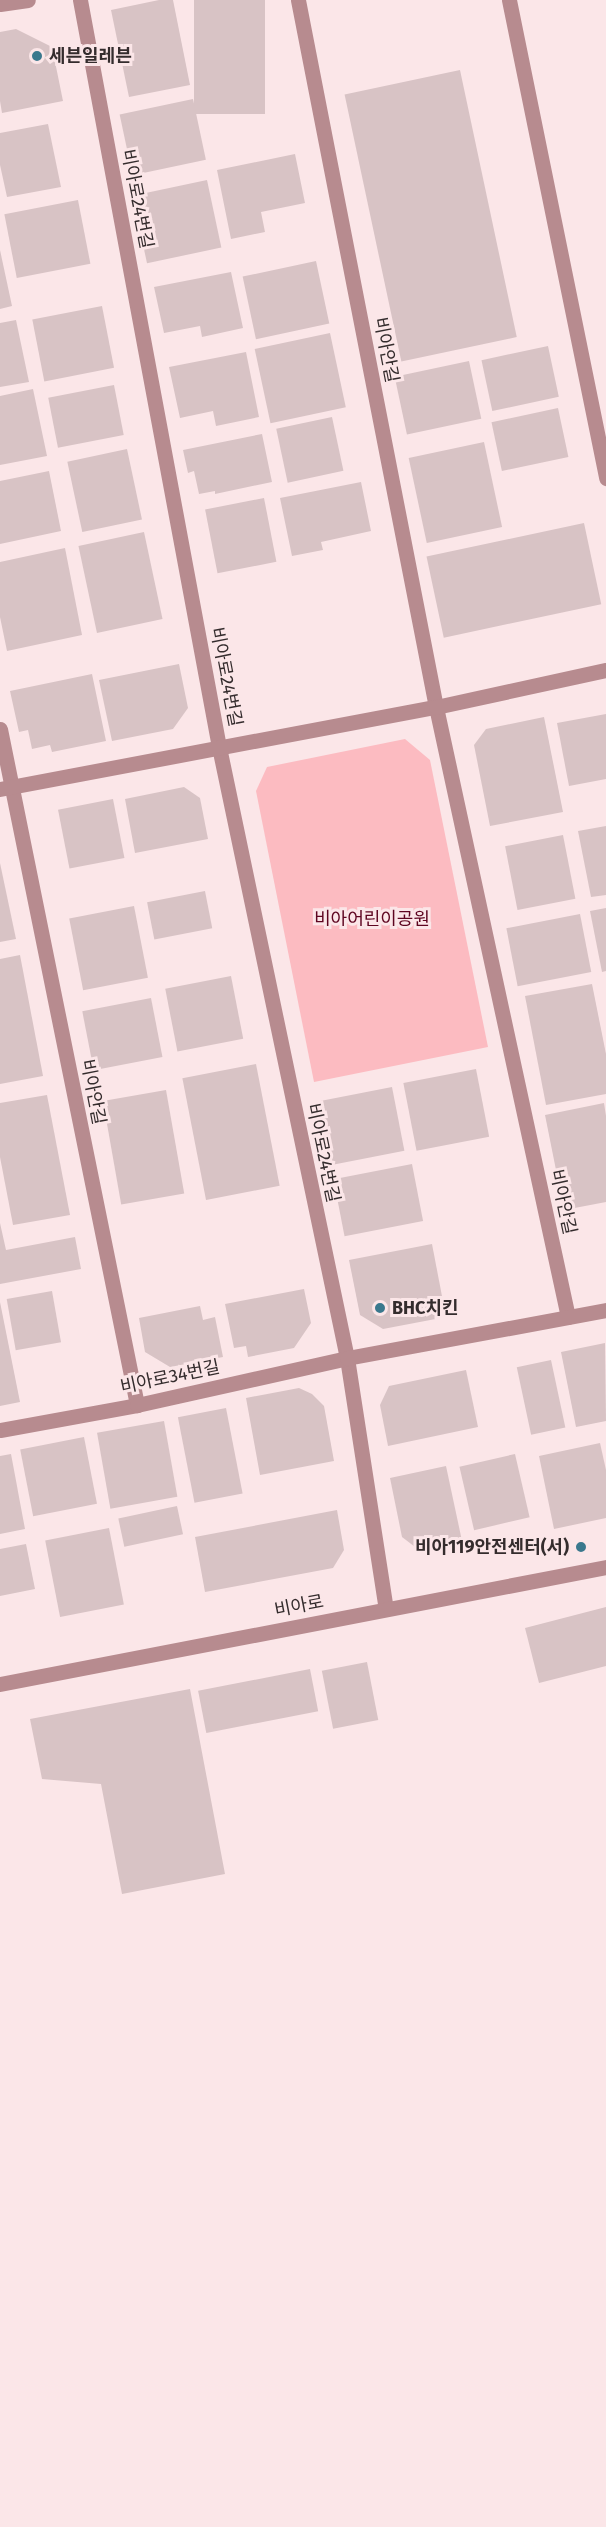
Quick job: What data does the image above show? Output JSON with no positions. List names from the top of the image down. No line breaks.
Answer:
{"streets":{"street":["비아로24번길","비아안길","비아로34번길","비아로"]},"crossings":[["비아로24번길","비아로34번길"],["비아로24번길","비아로"],["비아안길","비아로34번길"]],"parks":["비아어린이공원"],"places":["세븐일레븐","BHC치킨","비아119안전센터(서)"]}
